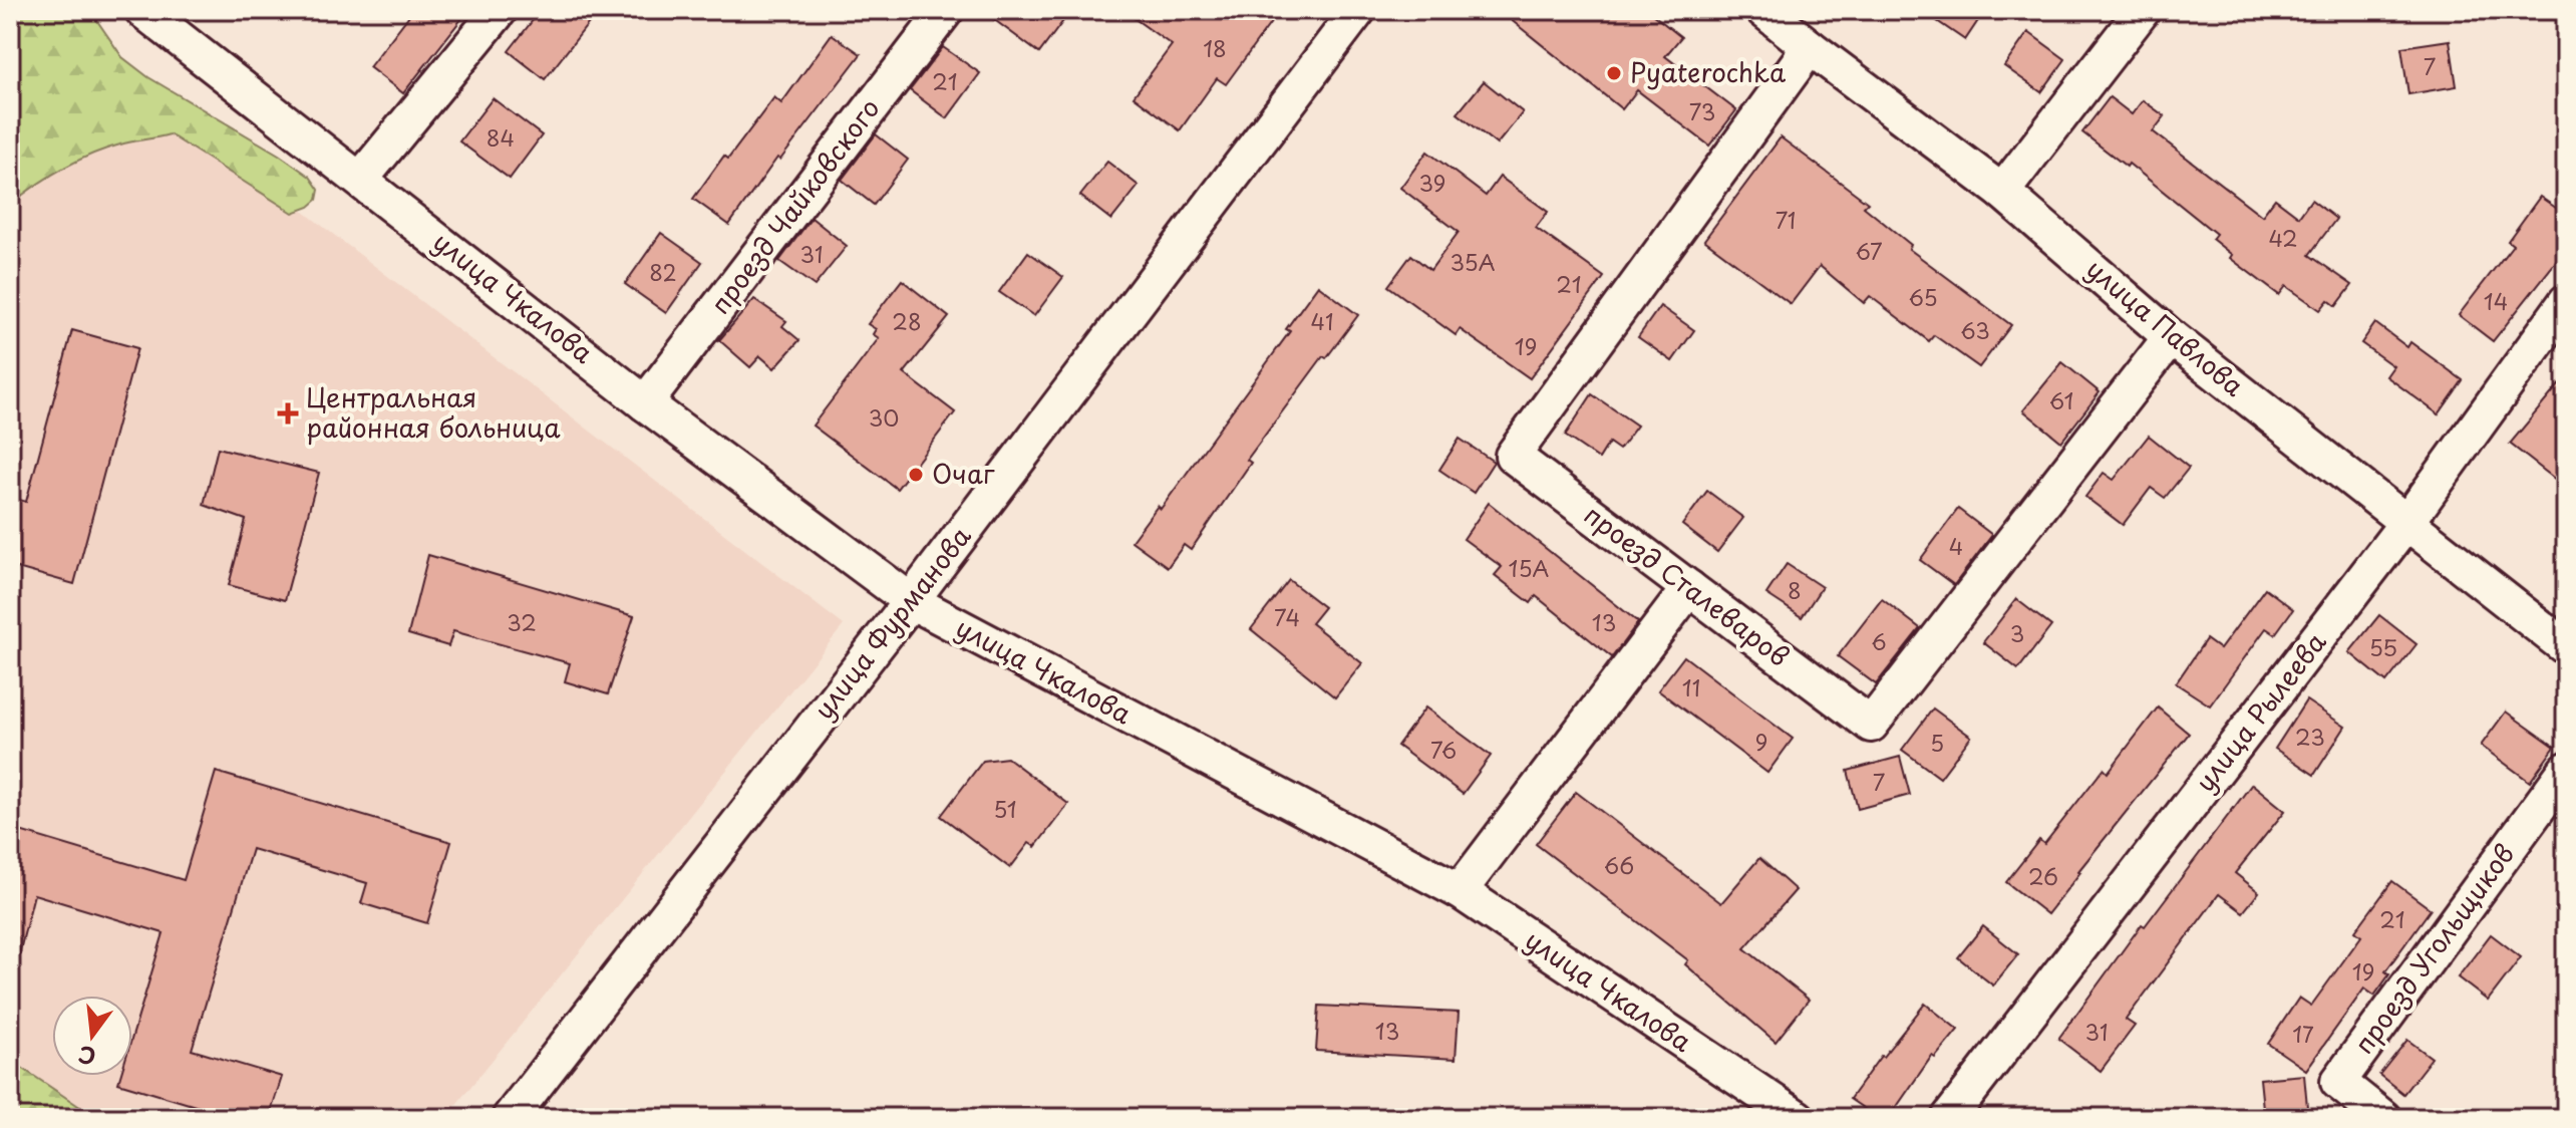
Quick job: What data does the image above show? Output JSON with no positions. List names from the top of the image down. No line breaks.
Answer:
{"streets":{"street":["проезд Чайковского","улица Чкалова","улица Павлова","проезд Сталеваров","улица Фурманова","улица Рылеева","проезд Угольщиков"]},"crossings":[["проезд Чайковского","улица Чкалова"],["улица Чкалова","улица Фурманова"],["улица Павлова","проезд Сталеваров"],["улица Павлова","улица Рылеева"]],"places":{"other":["Pyaterochka","Очаг"],"health":["Центральная районная больница"]},"house_numbers":["18","7","21","73","84","39","71","42","67","31","35А","82","21","65","14","28","41","63","19","61","30","4","15А","8","74","32","13","3","6","55","11","23","9","5","76","7","51","66","26","21","19","13","31","17"],"north":"bottom"}
